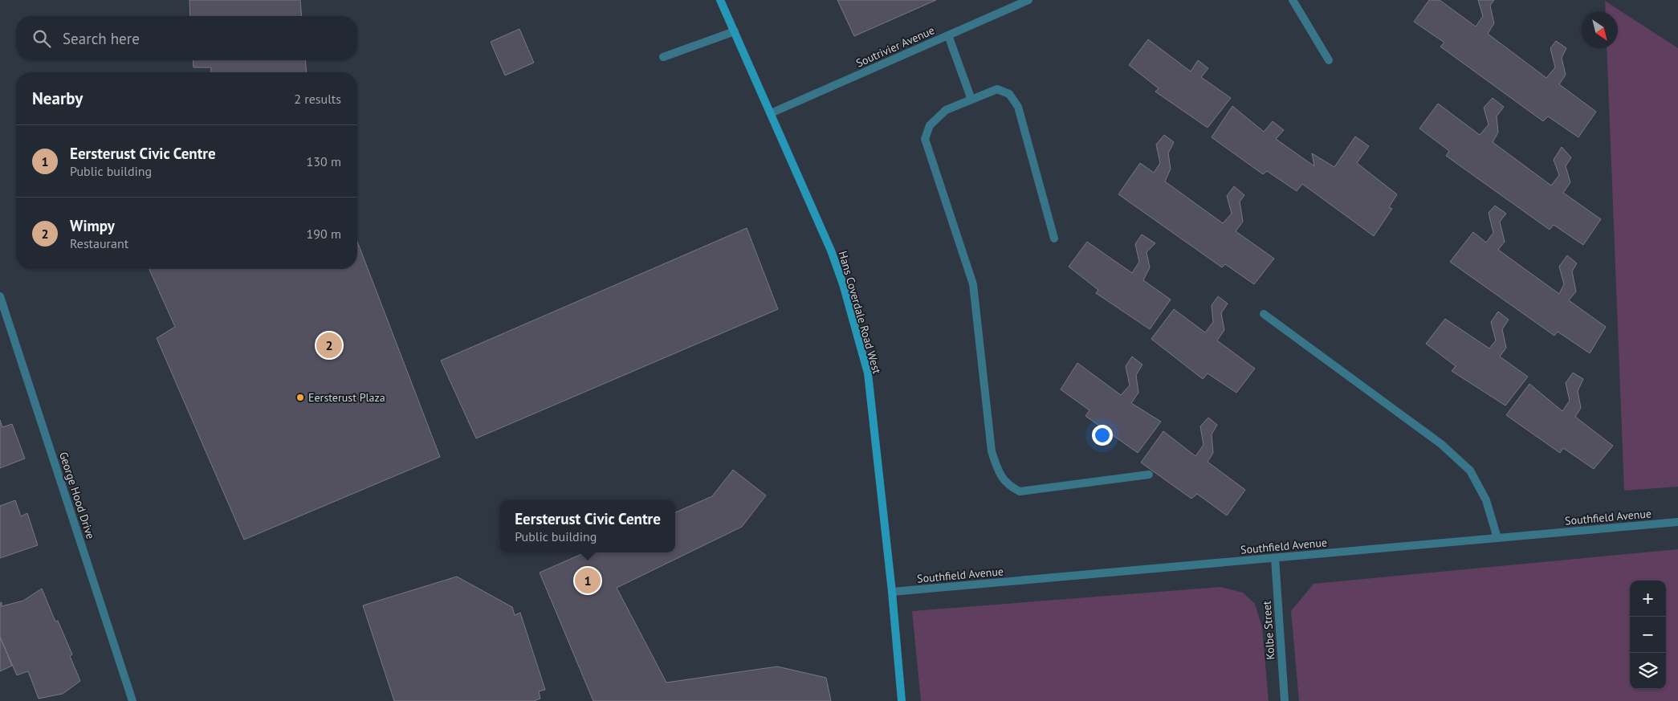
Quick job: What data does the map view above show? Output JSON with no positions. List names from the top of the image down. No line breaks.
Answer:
{"streets":{"street":["Soutrivier Avenue","Hans Coverdale Road West","George Hood Drive","Southfield Avenue","Kolbe Street"]},"crossings":[["Soutrivier Avenue","Hans Coverdale Road West"],["Hans Coverdale Road West","Southfield Avenue"],["Southfield Avenue","Kolbe Street"]],"places":["Eersterust Plaza"],"north":"bottom right","page":{"search":"Search here","heading":["Nearby","2 results"],"list":[{"mark":"1","name":"Eersterust Civic Centre","note":"Public building","value":"130 m"},{"mark":"2","name":"Wimpy","note":"Restaurant","value":"190 m"}],"pins":["2","1"],"popup":["Eersterust Civic Centre","Public building"],"map_buttons":["+","−"]}}
